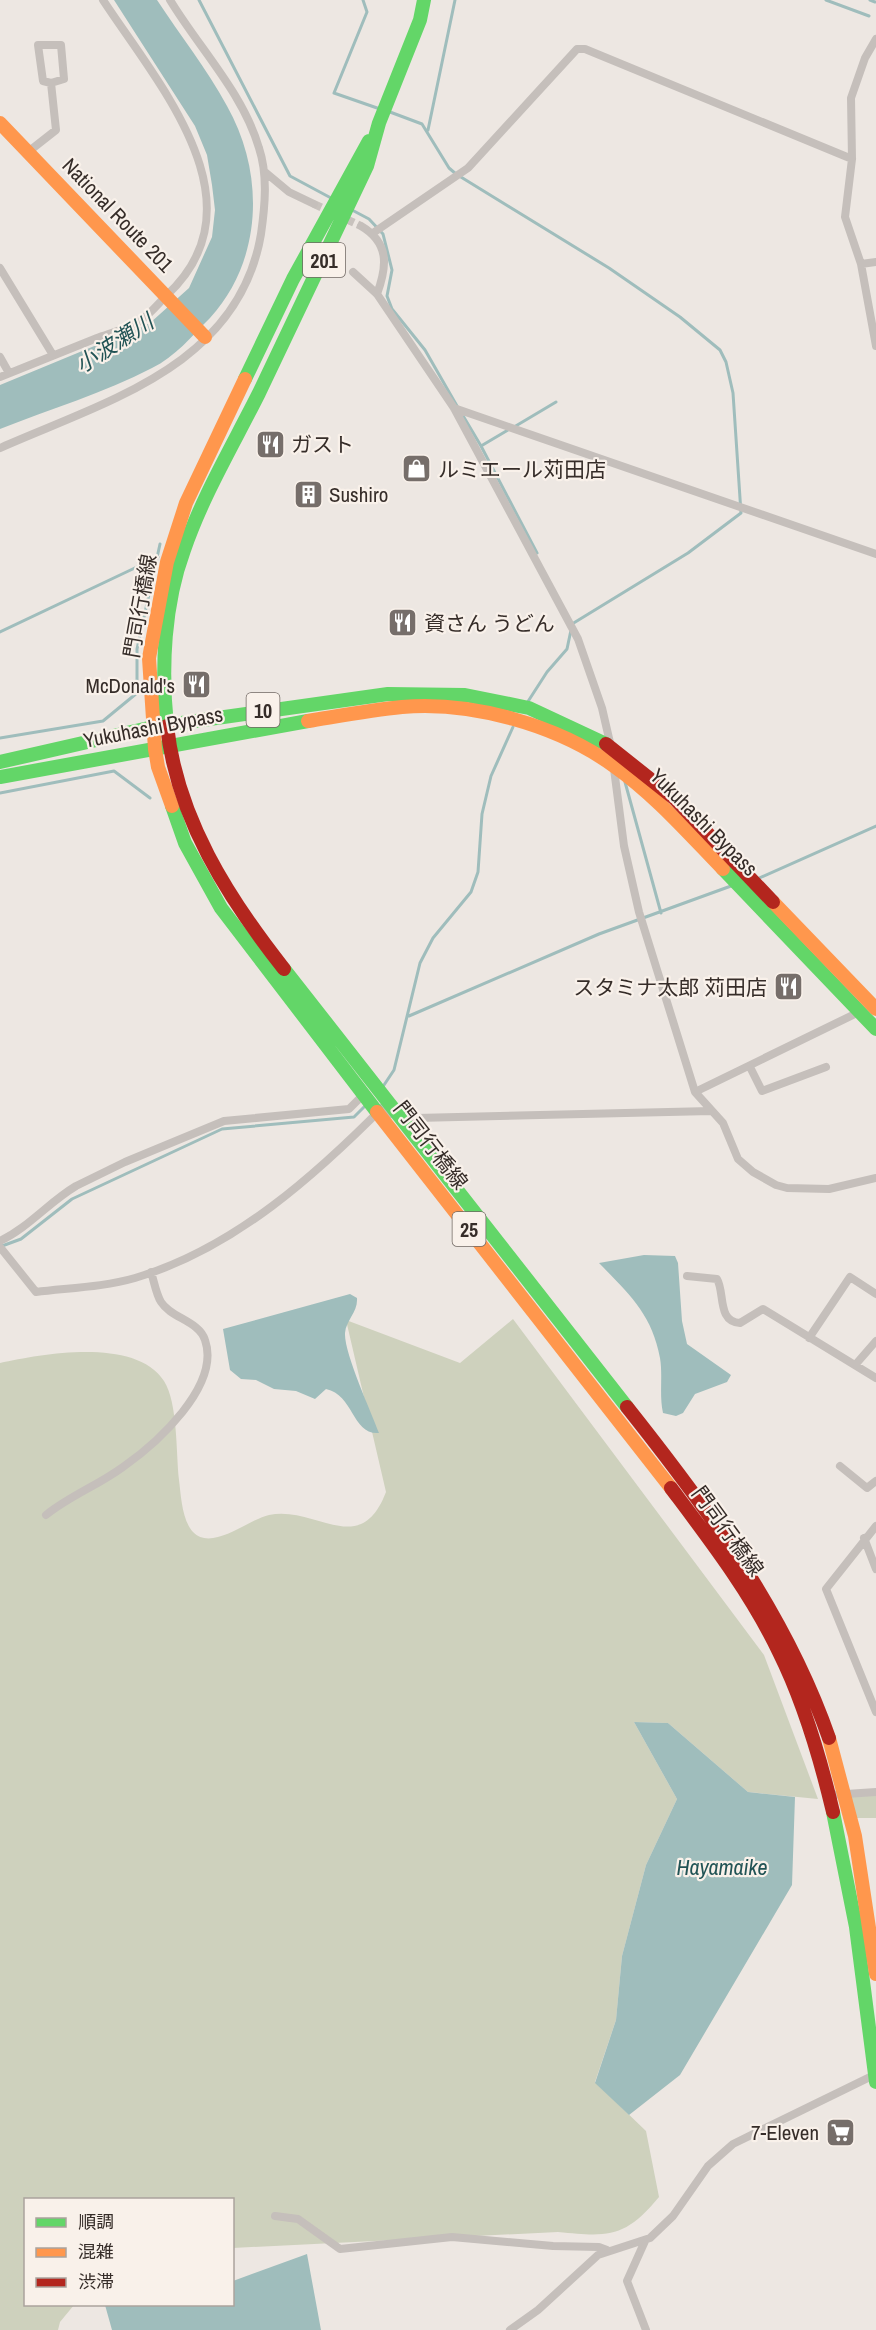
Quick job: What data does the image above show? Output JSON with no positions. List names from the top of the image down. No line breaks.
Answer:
{"streets":{"main road":["National Route 201","201","門司行橋線","10","Yukuhashi Bypass","25"]},"crossings":[["201","門司行橋線"],["門司行橋線","Yukuhashi Bypass"]],"water":["小波瀬川","Hayamaike"],"places":{"restaurant":["ガスト","資さん うどん","McDonald's","スタミナ太郎 苅田店"],"shop":["ルミエール苅田店"],"building":["Sushiro"],"supermarket":["7-Eleven"]},"legend":["順調","混雑","渋滞"]}
